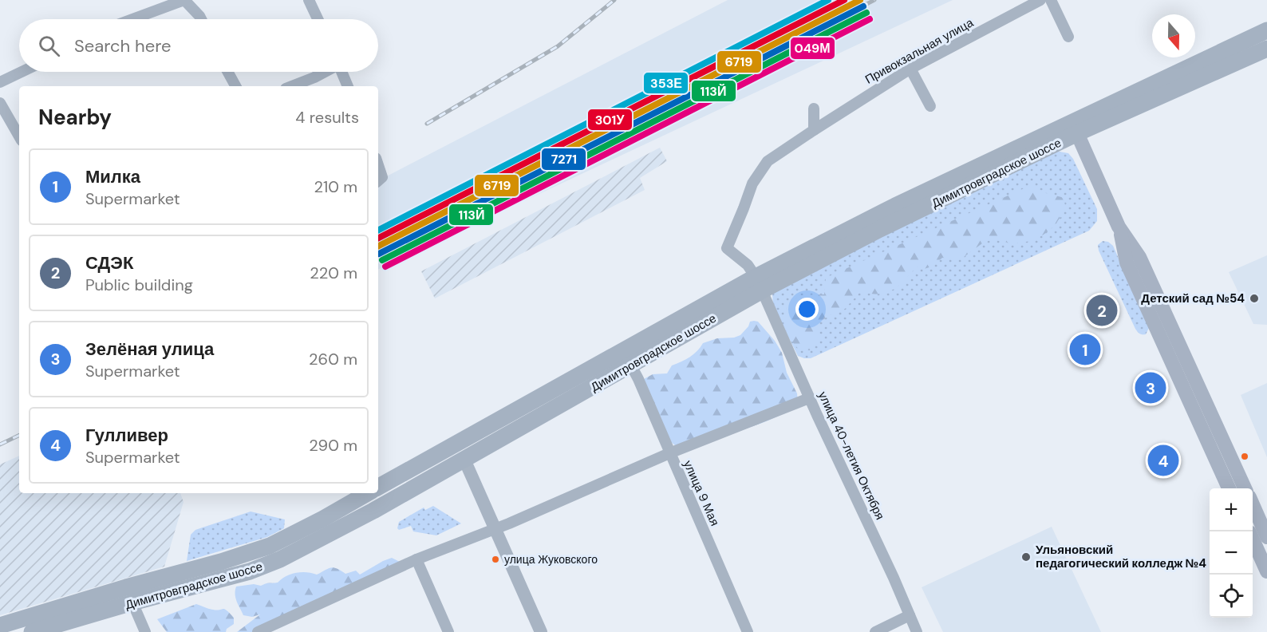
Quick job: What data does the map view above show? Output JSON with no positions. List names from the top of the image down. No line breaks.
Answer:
{"streets":{"highway":["Димитровградское шоссе"],"street":["Привокзальная улица","улица 40-летия Октября","улица 9 Мая"]},"crossings":[["Привокзальная улица","Димитровградское шоссе"],["Привокзальная улица","улица 40-летия Октября"],["Димитровградское шоссе","улица 40-летия Октября"],["Димитровградское шоссе","улица 9 Мая"]],"places":["Детский сад №54","Ульяновский педагогический колледж №4","улица Жуковского"],"lines":["transit line 6719","transit line 301У","transit line 353Е","transit line 7271","transit line 113Й","transit line 049М"],"north":"bottom","page":{"search":"Search here","heading":["Nearby","4 results"],"list":[{"mark":"1","name":"Милка","note":"Supermarket","value":"210 m"},{"mark":"2","name":"СДЭК","note":"Public building","value":"220 m"},{"mark":"3","name":"Зелёная улица","note":"Supermarket","value":"260 m"},{"mark":"4","name":"Гулливер","note":"Supermarket","value":"290 m"}],"pins":["2","1","3","4"],"map_buttons":["+","−"]}}
